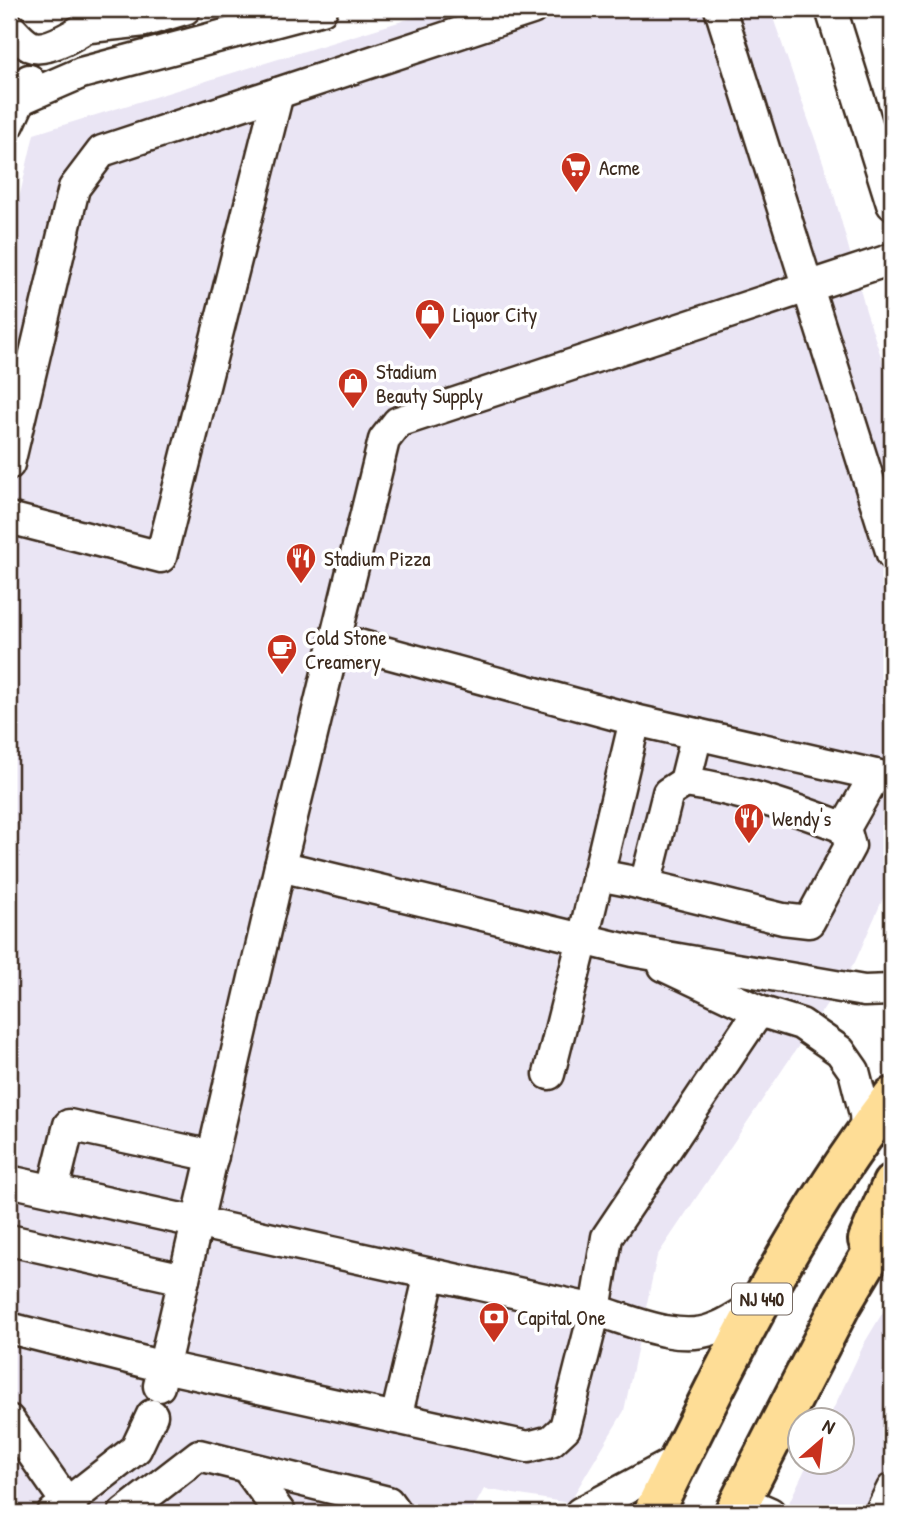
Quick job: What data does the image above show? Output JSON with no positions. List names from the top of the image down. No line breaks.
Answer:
{"streets":{"highway":["NJ 440"]},"places":{"supermarket":["Acme"],"shop":["Liquor City","Stadium Beauty Supply"],"restaurant":["Stadium Pizza","Wendy's"],"cafe":["Cold Stone Creamery"],"bank":["Capital One"]},"north":"top right"}
